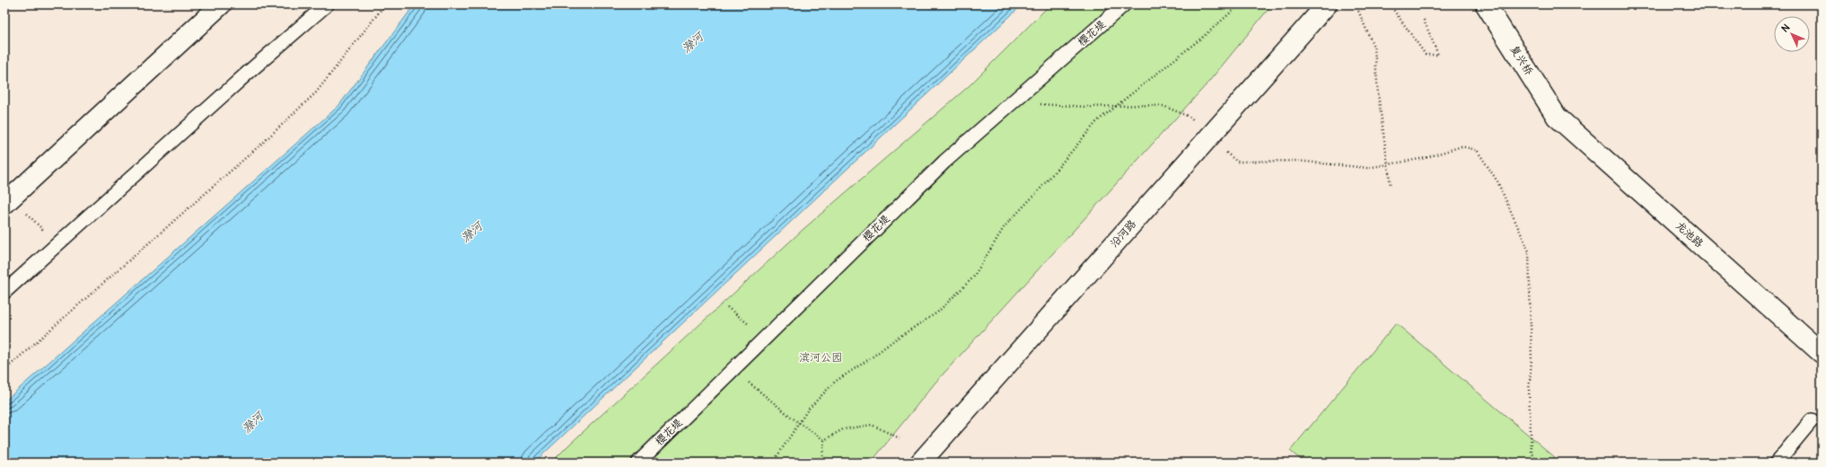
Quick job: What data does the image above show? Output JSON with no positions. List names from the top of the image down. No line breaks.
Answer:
{"streets":{"street":["复兴桥","沿河路","龙池路"],"lane":["樱花堤"]},"crossings":[["复兴桥","龙池路"]],"water":["滁河"],"parks":["滨河公园"],"north":"top left"}
